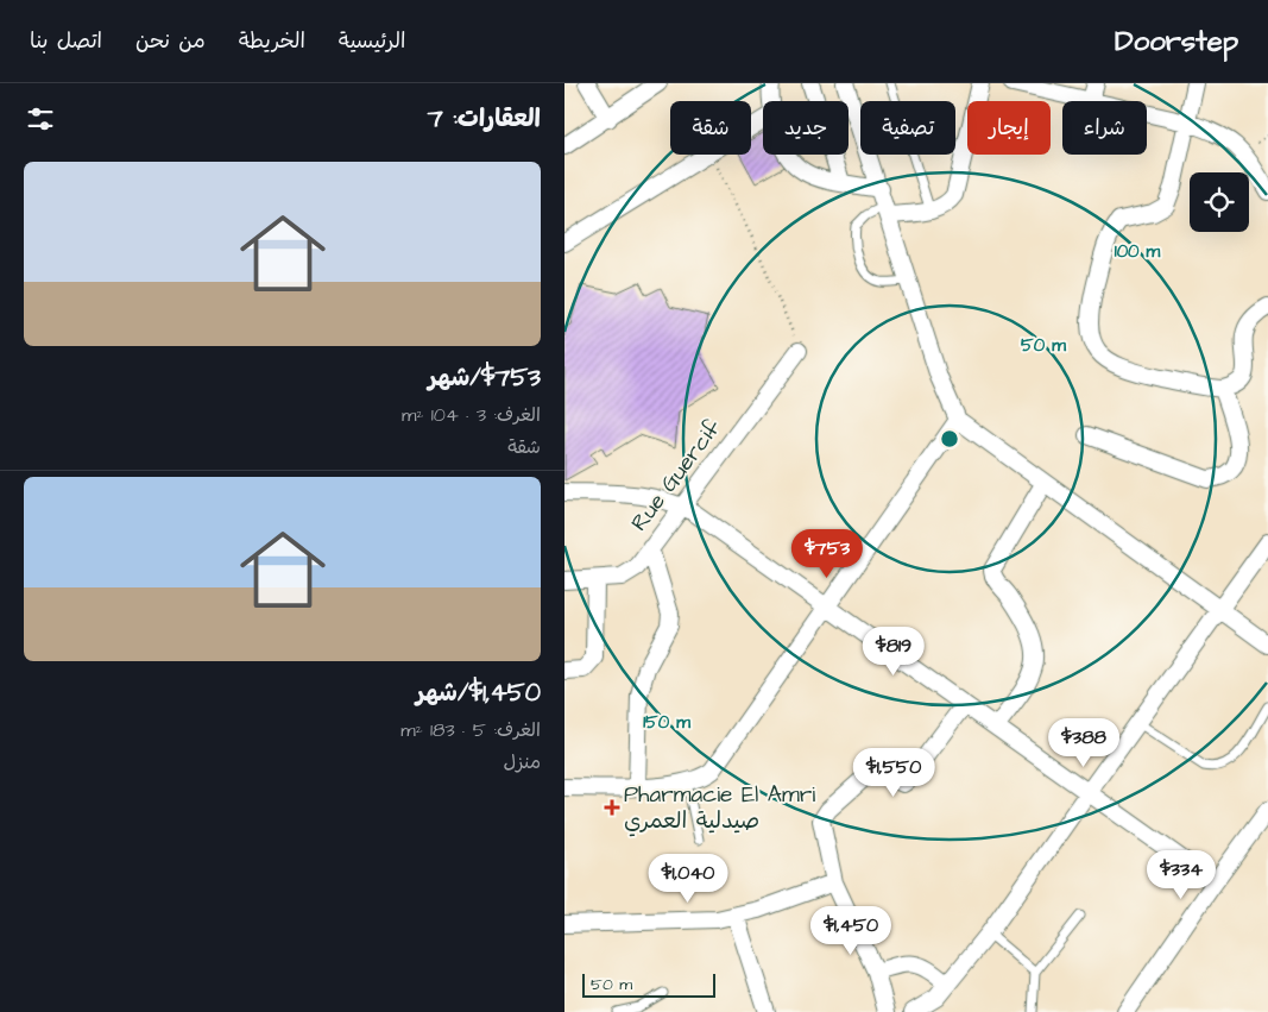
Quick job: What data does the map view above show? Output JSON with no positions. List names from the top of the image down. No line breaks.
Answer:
{"streets":{"street":["Rue Guercif"]},"places":{"health":["Pharmacie El Amri صيدلية العمري"]},"scale_bar":"50 m","page":{"header":"Doorstep","nav":["الرئيسية","الخريطة","من نحن","اتصل بنا"],"heading":"العقارات: 7","chip":["شراء","إيجار","تصفية","جديد","شقة"],"list":[{"name":"$753/شهر","note":"الغرف: 3 · 104 m² · شقة"},{"name":"$1,450/شهر","note":"الغرف: 5 · 183 m² · منزل"}],"price":["$753","$819","$388","$1,550","$334","$1,040","$1,450"],"scale":"50 m"},"rings":["100 m","50 m","150 m"]}
